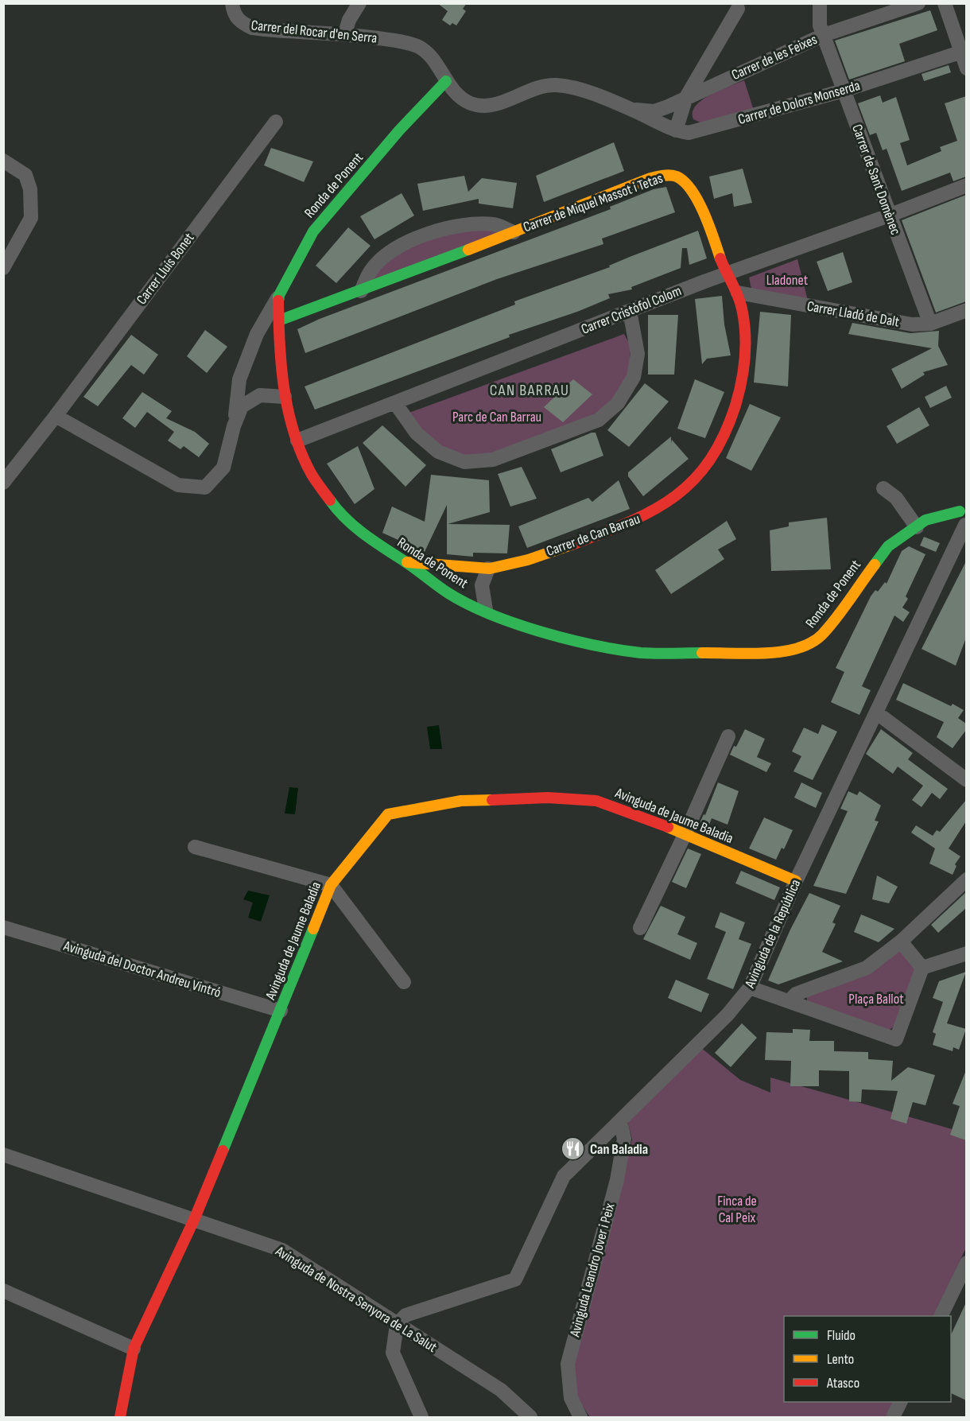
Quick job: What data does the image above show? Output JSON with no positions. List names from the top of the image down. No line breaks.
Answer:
{"streets":{"street":["Carrer del Rocar d'en Serra","Carrer de les Feixes","Carrer de Dolors Monserda","Carrer de Sant Domènec","Ronda de Ponent","Carrer de Miquel Massot i Tetas","Carrer Lluís Bonet","Carrer Cristòfol Colom","Carrer Lladó de Dalt","Carrer de Can Barrau","Avinguda de Jaume Baladia","Avinguda de la República","Avinguda del Doctor Andreu Vintró","Avinguda Leandro Jover i Peix","Avinguda de Nostra Senyora de La Salut"]},"crossings":[["Carrer del Rocar d'en Serra","Carrer de les Feixes"],["Carrer del Rocar d'en Serra","Carrer de Dolors Monserda"],["Carrer del Rocar d'en Serra","Ronda de Ponent"],["Carrer de les Feixes","Carrer de Dolors Monserda"],["Carrer de les Feixes","Carrer de Sant Domènec"],["Carrer de Dolors Monserda","Carrer de Sant Domènec"],["Carrer de Sant Domènec","Carrer Cristòfol Colom"],["Carrer de Sant Domènec","Carrer Lladó de Dalt"],["Ronda de Ponent","Carrer de Miquel Massot i Tetas"],["Ronda de Ponent","Carrer Cristòfol Colom"],["Ronda de Ponent","Carrer de Can Barrau"],["Ronda de Ponent","Avinguda de la República"],["Carrer de Miquel Massot i Tetas","Carrer Cristòfol Colom"],["Carrer de Miquel Massot i Tetas","Carrer de Can Barrau"],["Carrer Cristòfol Colom","Carrer de Can Barrau"],["Carrer Lladó de Dalt","Carrer de Can Barrau"],["Avinguda de Jaume Baladia","Avinguda de la República"],["Avinguda de Jaume Baladia","Avinguda del Doctor Andreu Vintró"],["Avinguda de Jaume Baladia","Avinguda de Nostra Senyora de La Salut"],["Avinguda de la República","Avinguda Leandro Jover i Peix"],["Avinguda de la República","Avinguda de Nostra Senyora de La Salut"]],"districts":["CAN BARRAU"],"parks":["Lladonet","Parc de Can Barrau","Plaça Ballot","Finca de Cal Peix"],"places":{"restaurant":["Can Baladia"]},"legend":["Fluido","Lento","Atasco"]}
